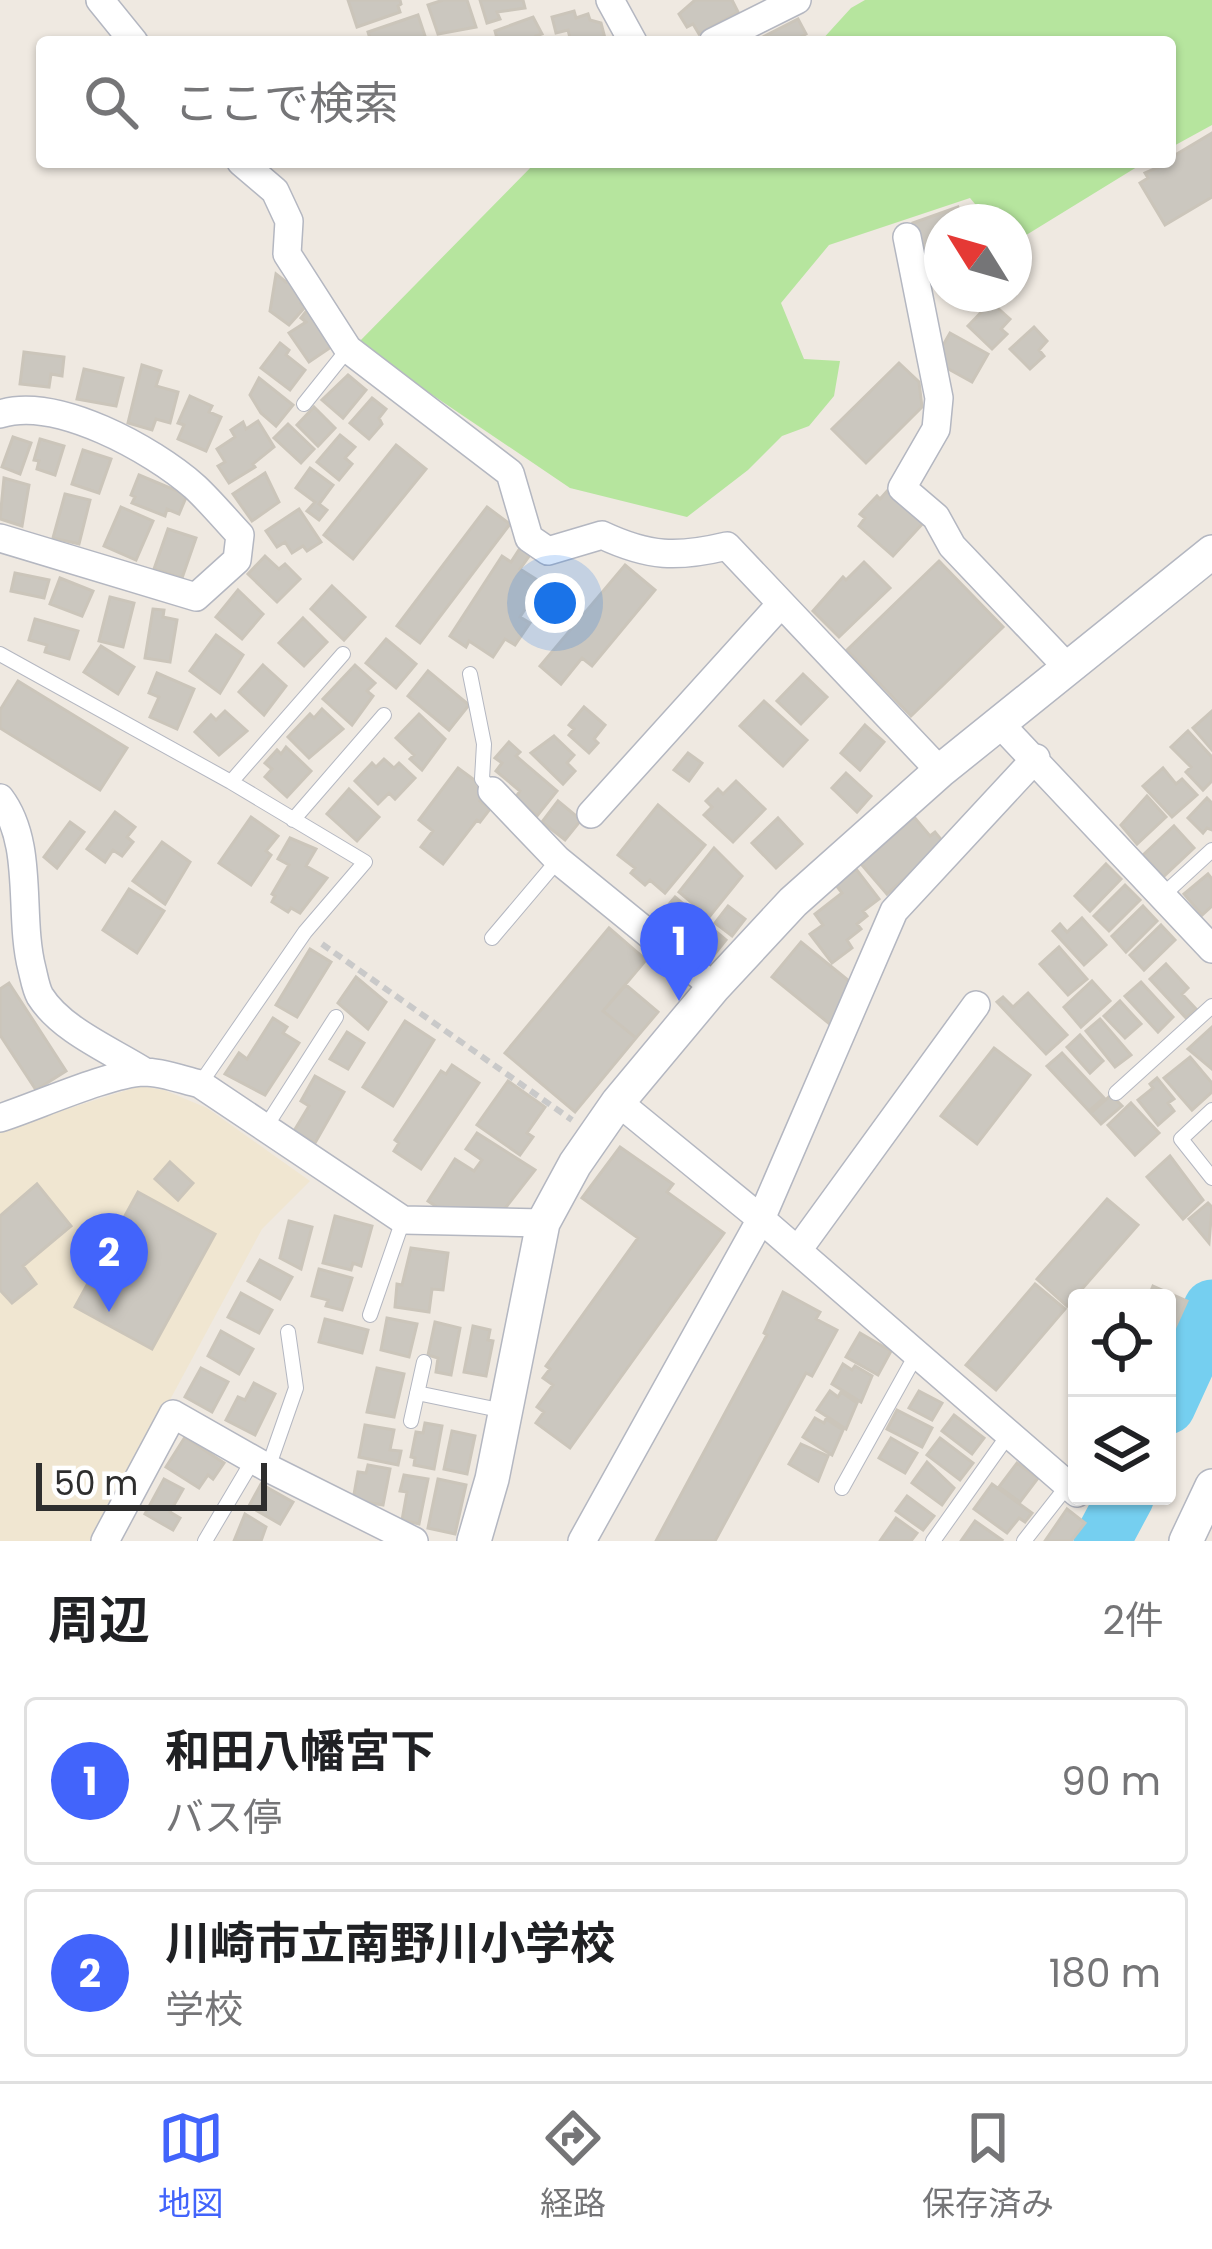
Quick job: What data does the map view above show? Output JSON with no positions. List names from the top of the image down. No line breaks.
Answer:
{"scale_bar":"50 m","north":"top left","page":{"search":"ここで検索","pins":["1","2"],"scale":"50 m","heading":["周辺","2件"],"list":[{"mark":"1","name":"和田八幡宮下","note":"バス停","value":"90 m"},{"mark":"2","name":"川崎市立南野川小学校","note":"学校","value":"180 m"}],"nav":["地図","経路","保存済み"]}}
